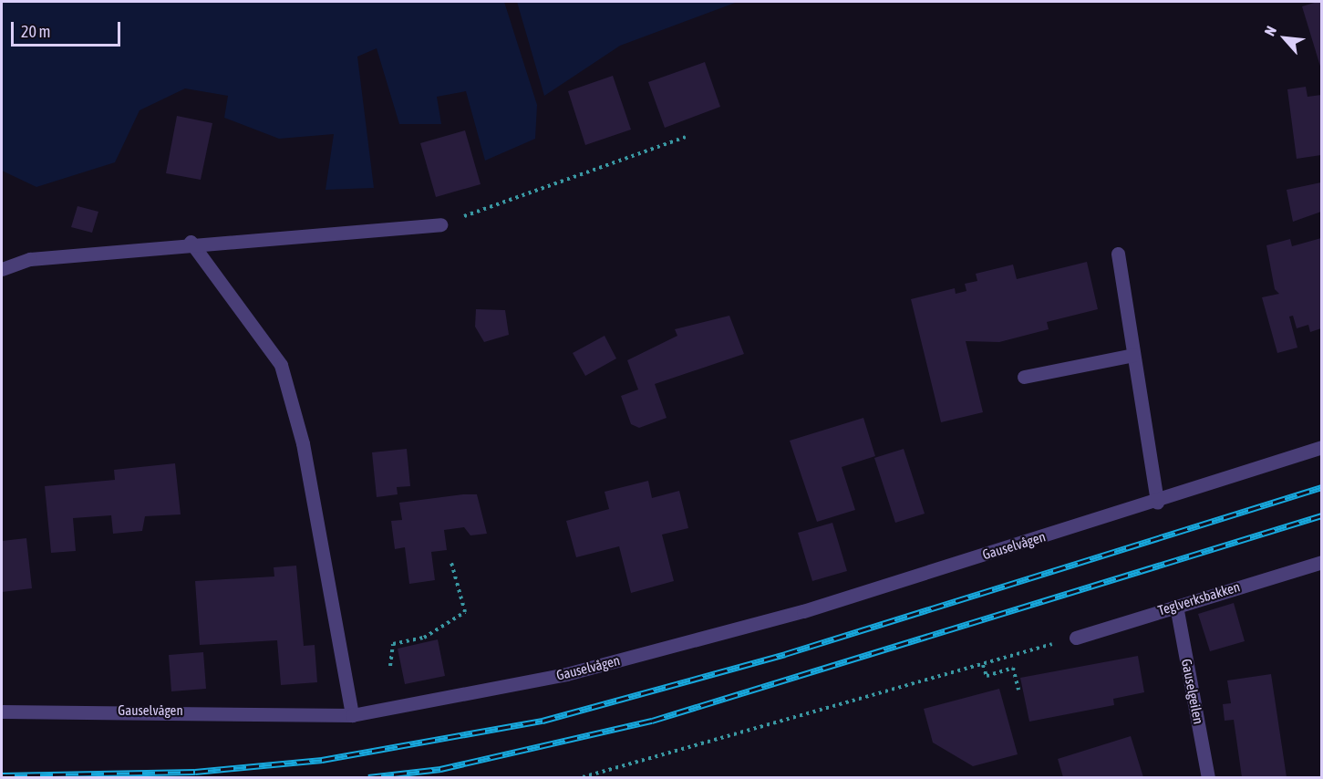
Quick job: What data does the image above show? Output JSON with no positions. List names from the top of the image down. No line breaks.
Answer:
{"streets":{"street":["Gauselvågen","Teglverksbakken","Gauselgeilen"]},"crossings":[["Teglverksbakken","Gauselgeilen"]],"scale_bar":"20 m","north":"top left"}
